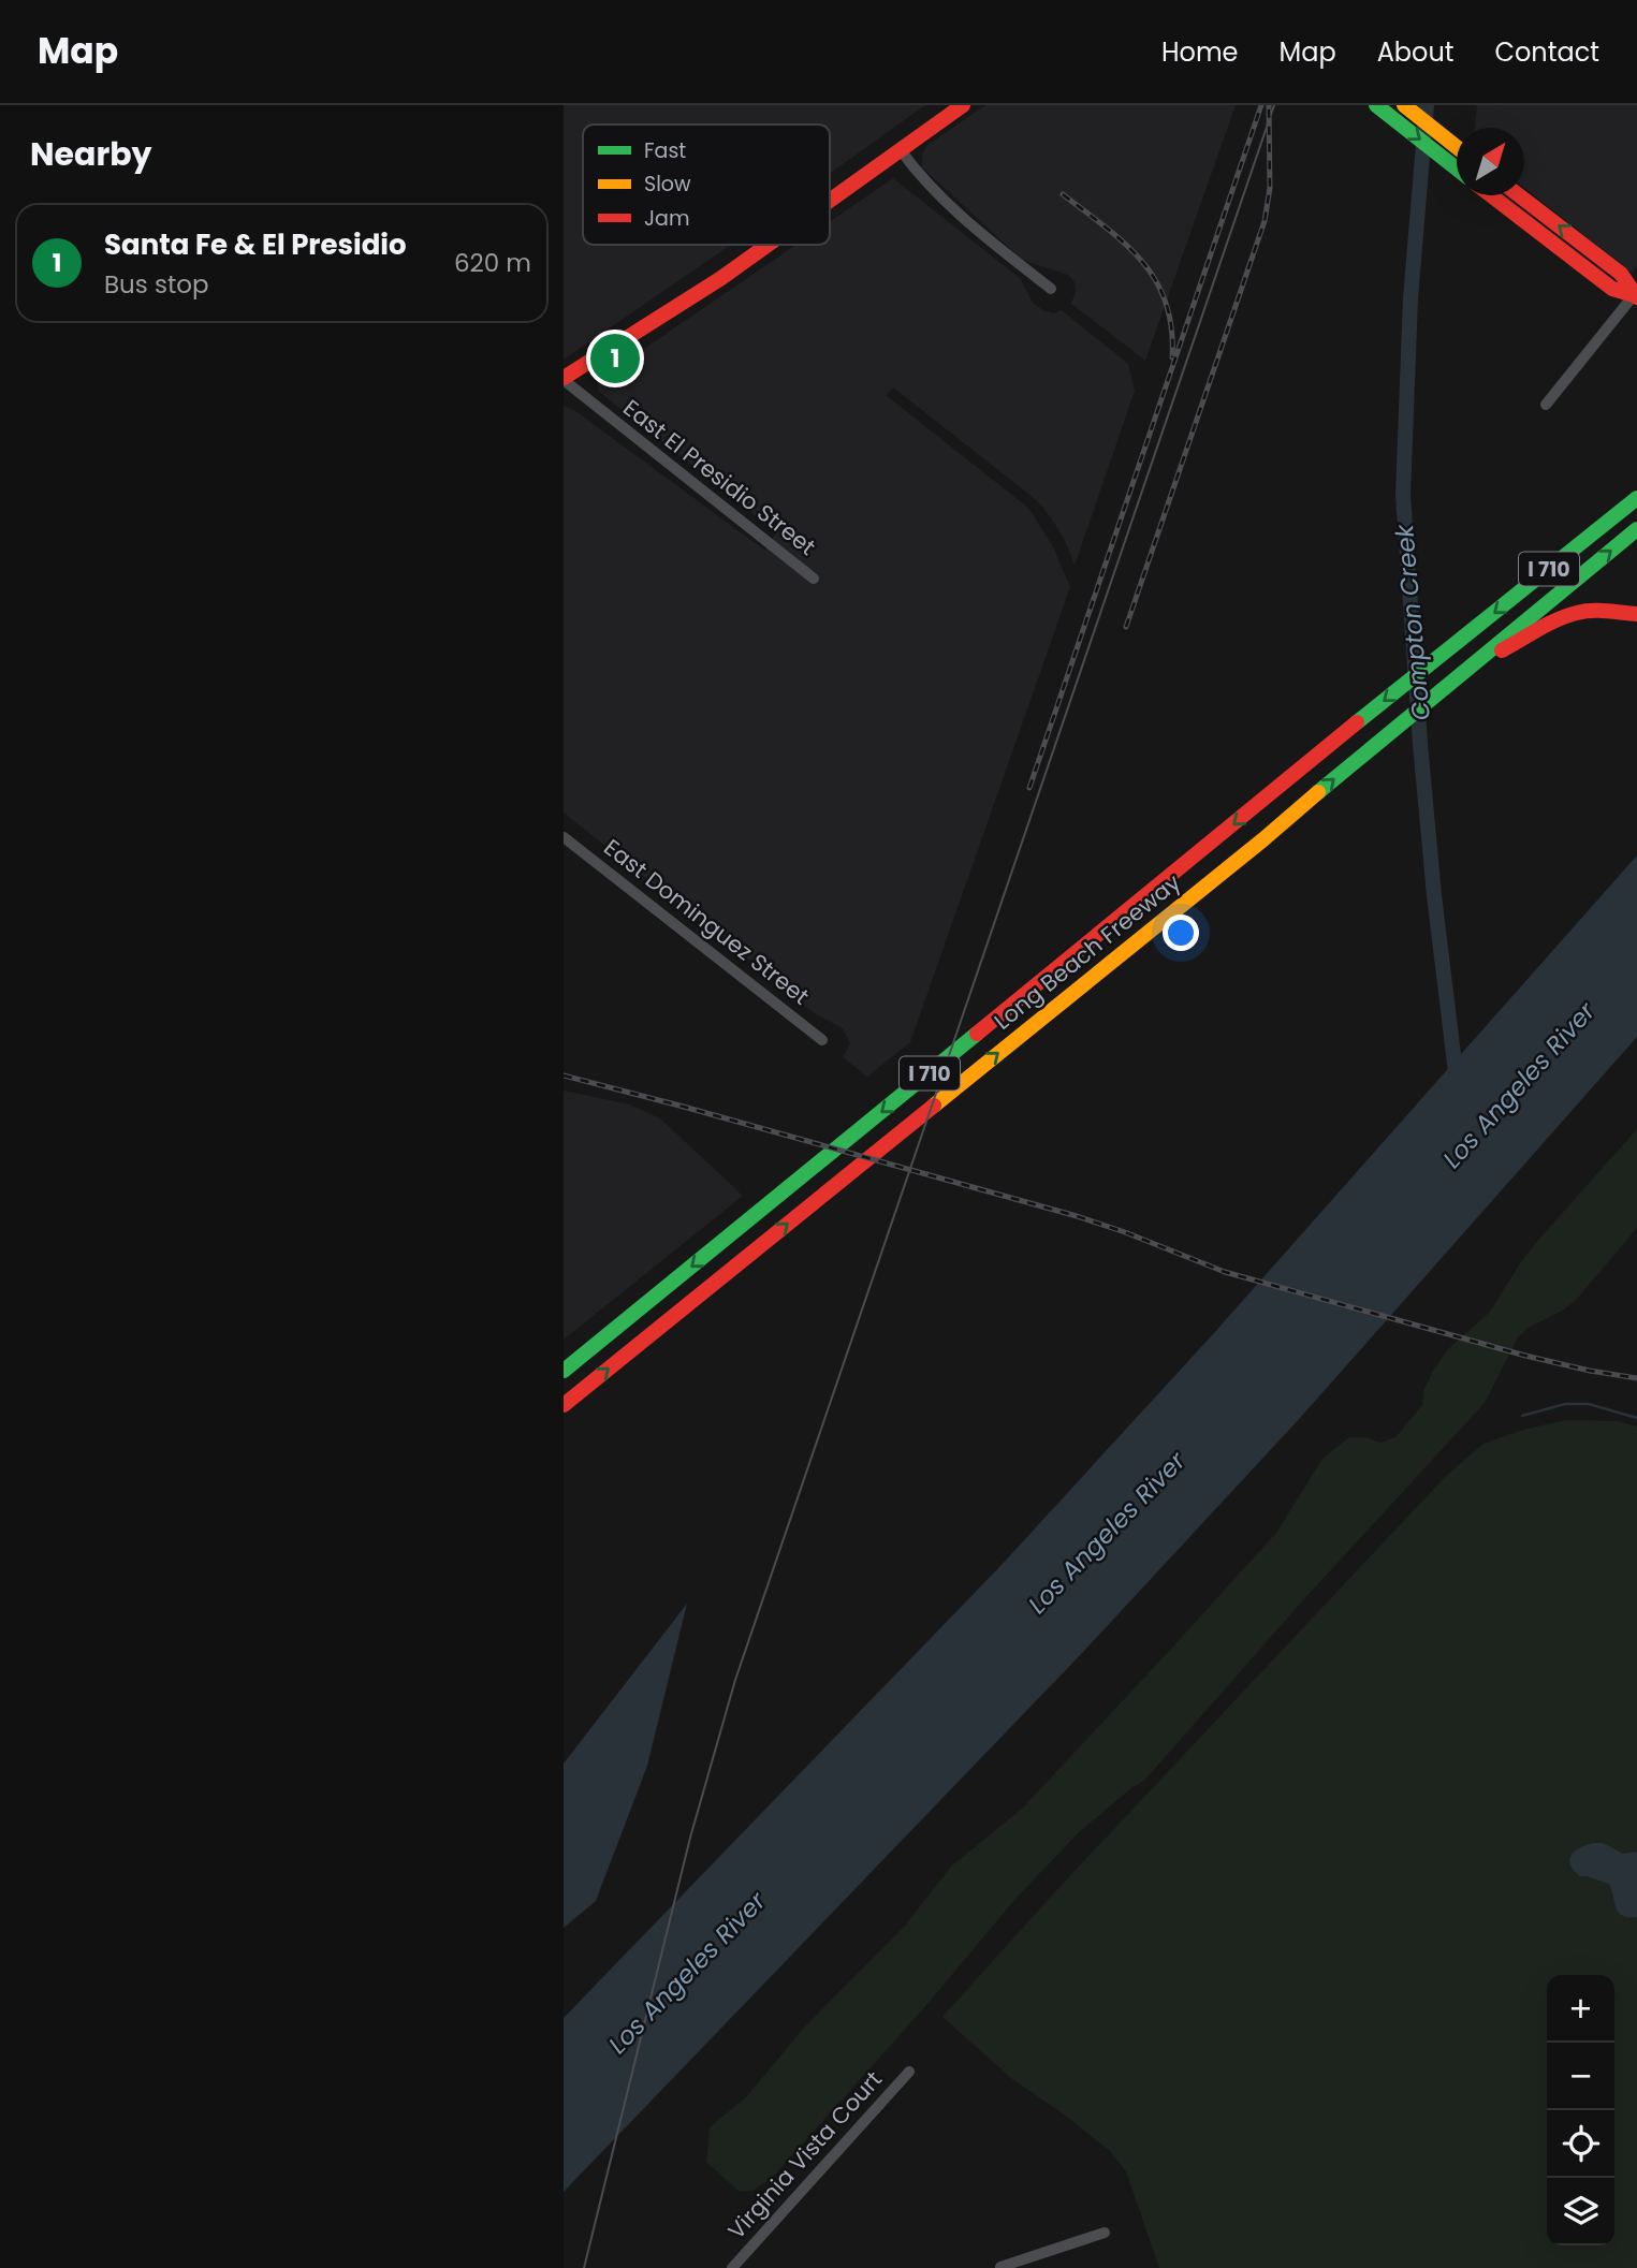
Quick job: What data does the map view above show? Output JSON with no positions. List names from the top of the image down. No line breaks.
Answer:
{"streets":{"main road":["I 710","Long Beach Freeway"],"street":["East El Presidio Street","East Dominguez Street","Virginia Vista Court"]},"water":["Compton Creek","Los Angeles River"],"legend":["Fast","Slow","Jam"],"north":"top right","page":{"header":"Map","nav":["Home","Map","About","Contact"],"heading":"Nearby","list":[{"mark":"1","name":"Santa Fe & El Presidio","note":"Bus stop","value":"620 m"}],"pins":"1","map_buttons":["+","−"]}}
